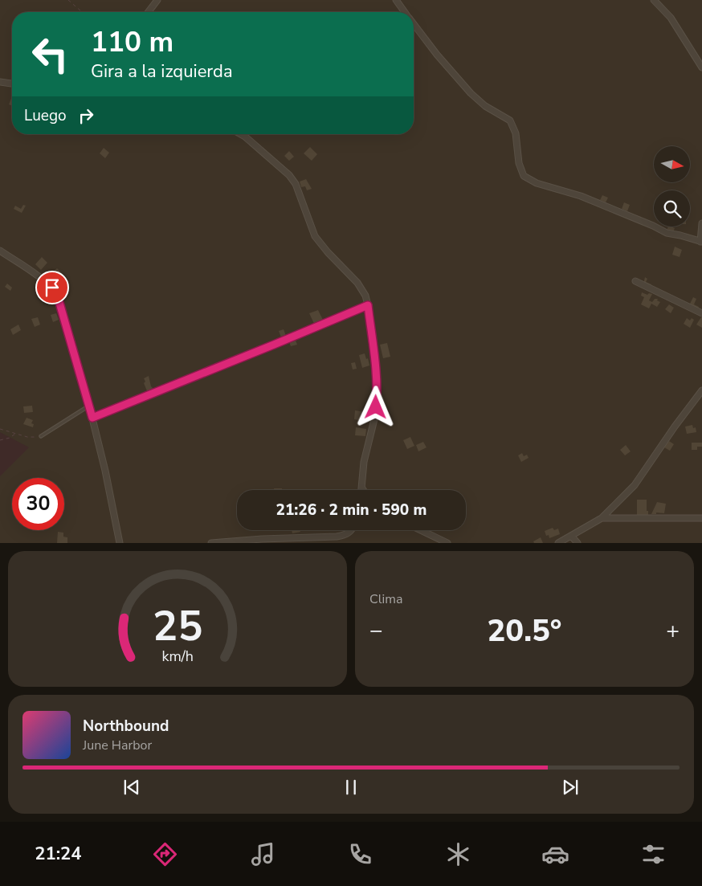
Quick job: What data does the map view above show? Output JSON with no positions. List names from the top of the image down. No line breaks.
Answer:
{"north":"right","page":{"turn":["110 m","Gira a la izquierda"],"then":"Luego","limit":"30","trip":"21:26 · 2 min · 590 m","tile":"Clima","heat":["−","20.5°","+"],"song":["Northbound","June Harbor"],"tabs":"21:24","gauge":["25","km/h"]}}
